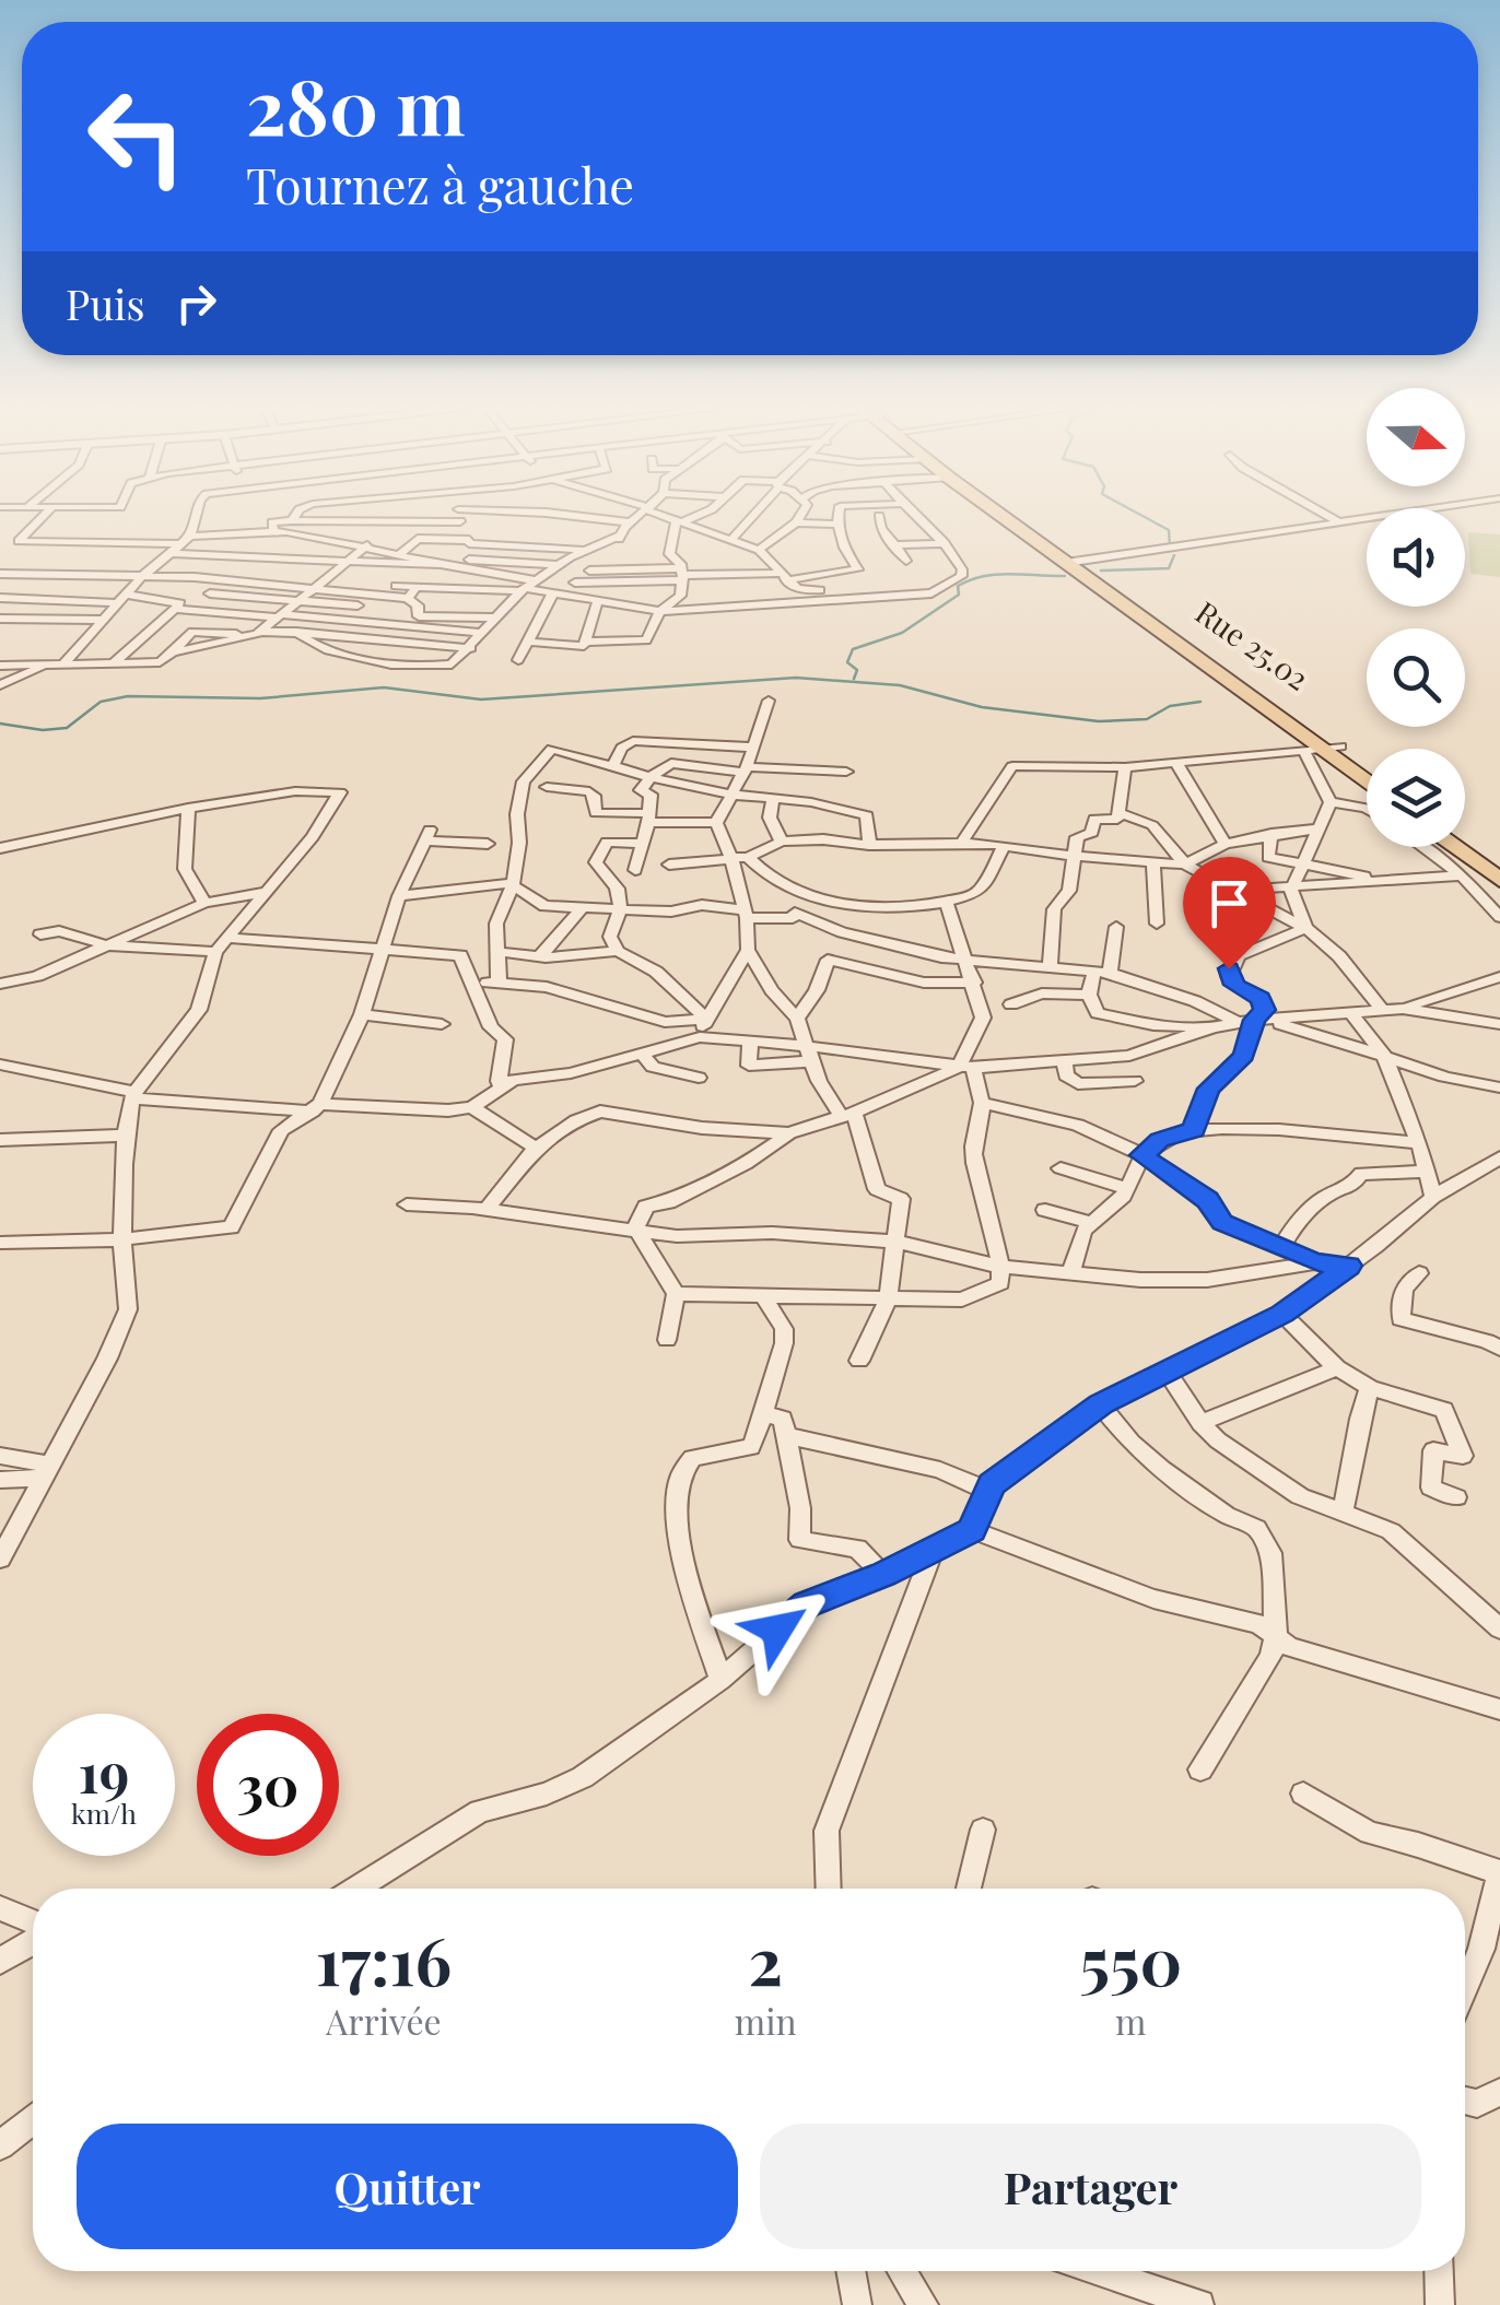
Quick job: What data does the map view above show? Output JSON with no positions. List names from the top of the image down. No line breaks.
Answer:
{"north":"right","page":{"turn":["280 m","Tournez à gauche"],"then":"Puis","speed":"19 km/h","limit":"30","eta":["17:16","Arrivée","2","min","550","m"],"buttons":["Quitter","Partager"]}}
